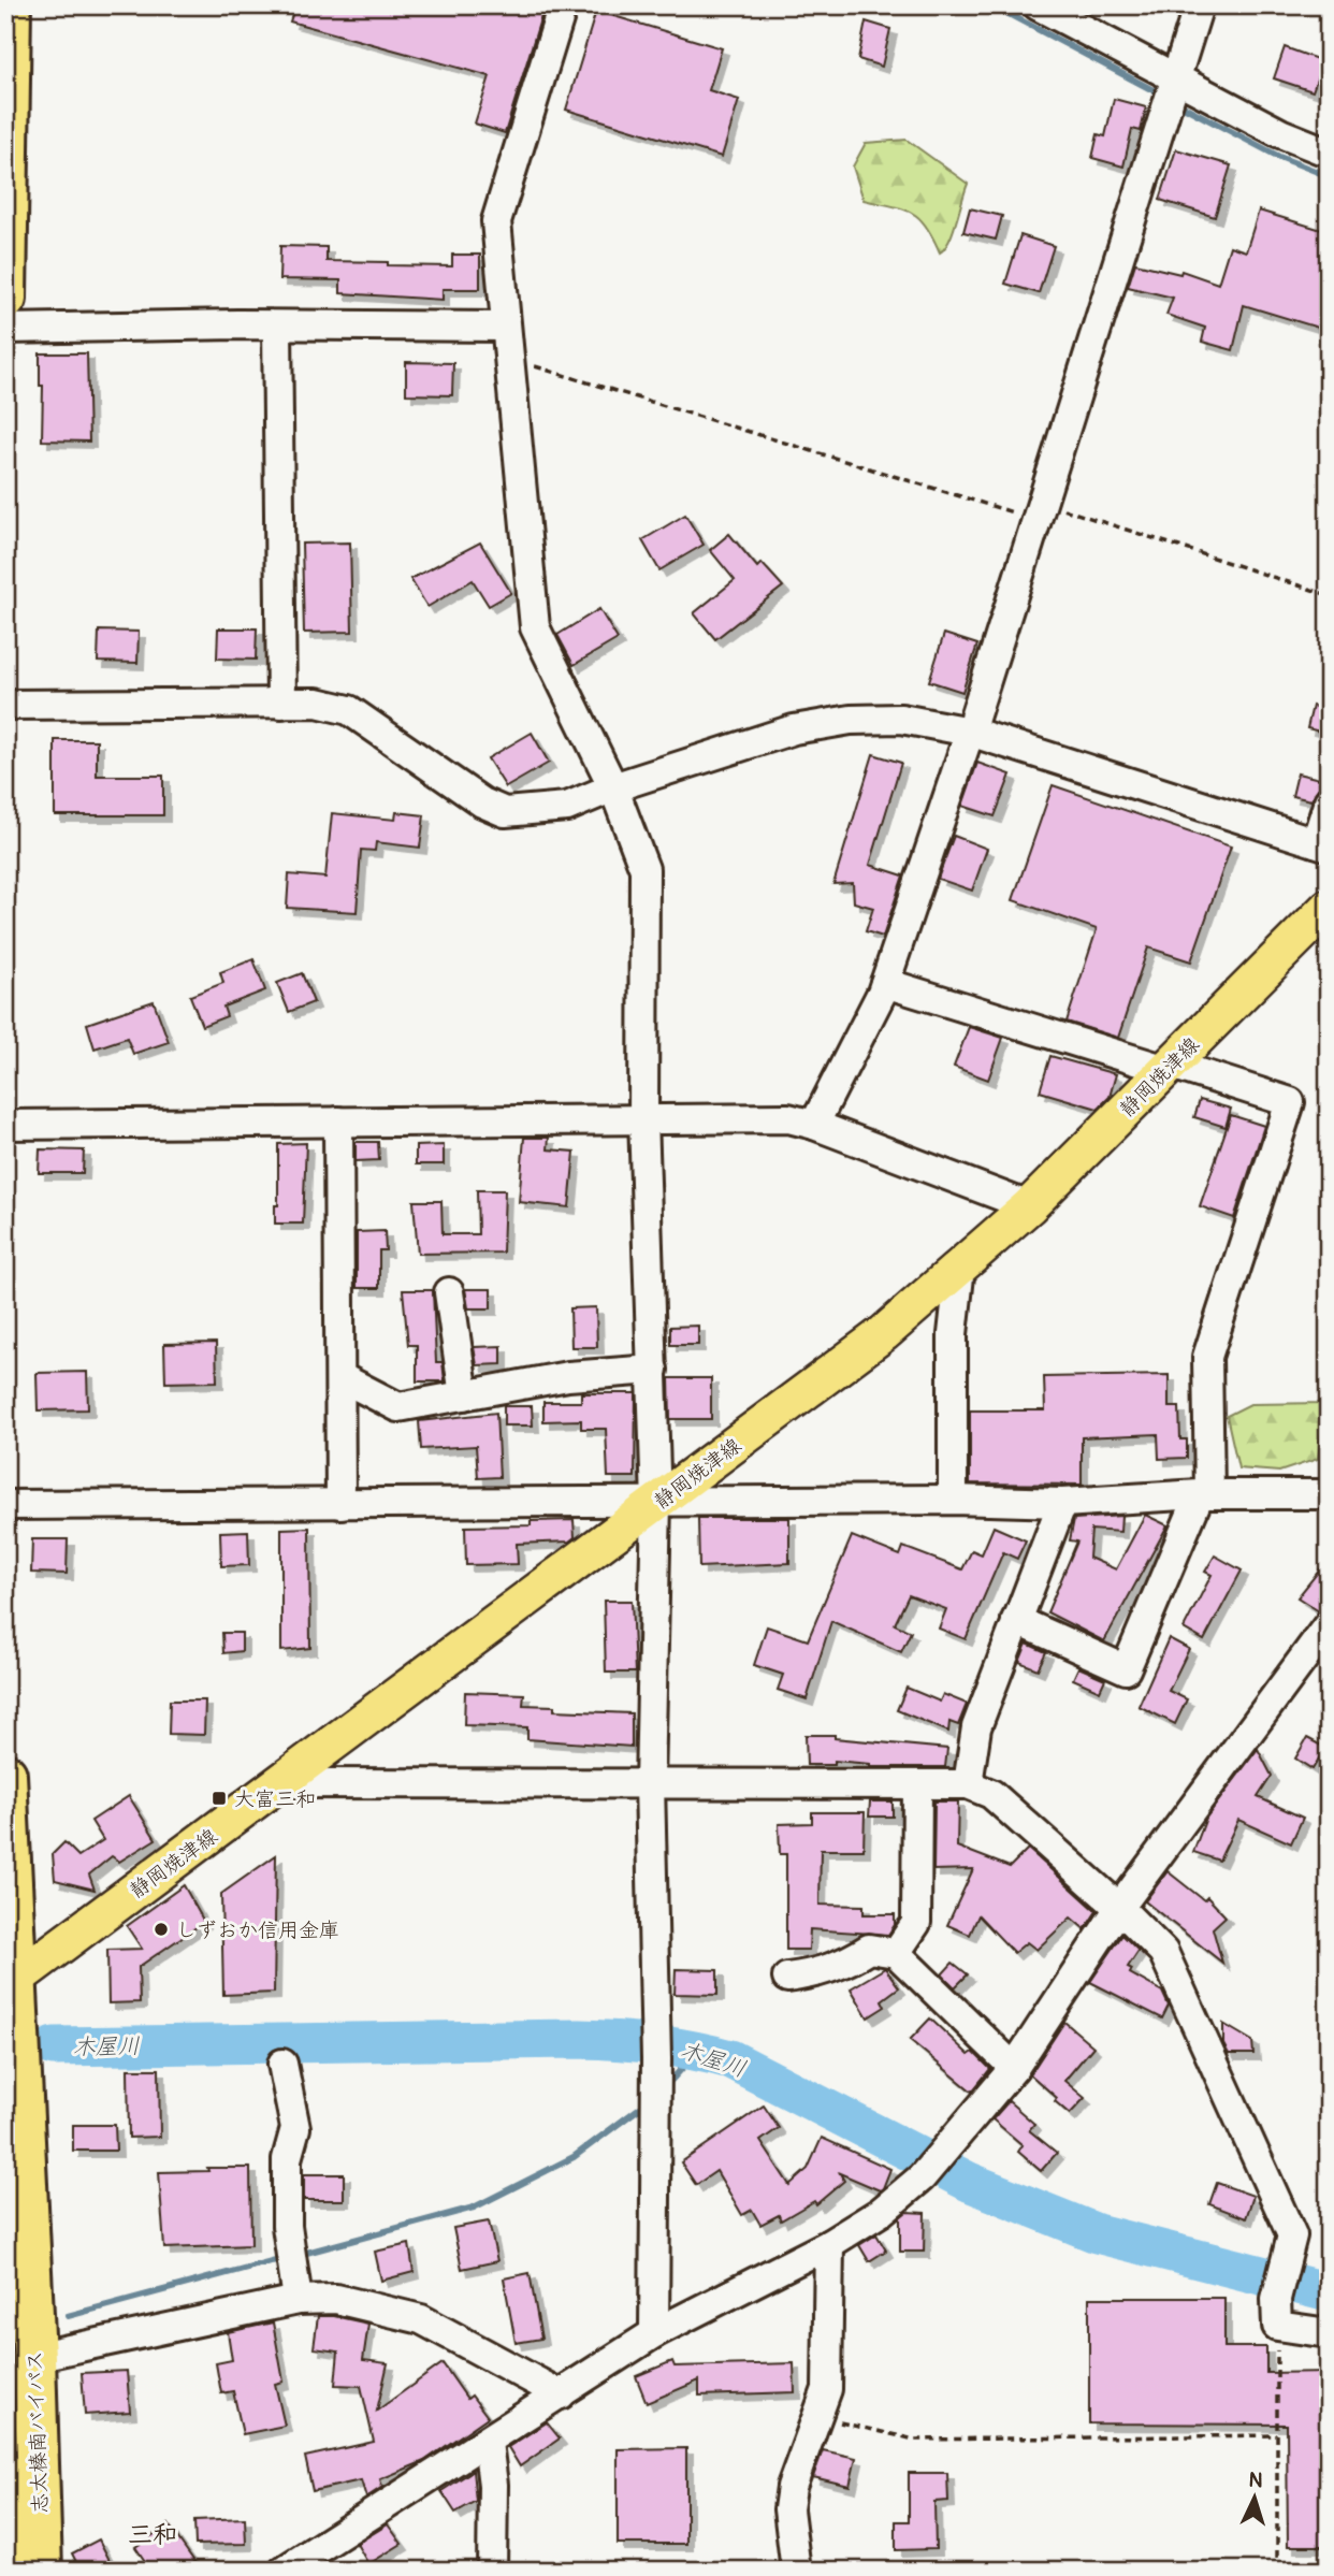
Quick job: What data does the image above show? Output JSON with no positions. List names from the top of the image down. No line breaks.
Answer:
{"streets":{"highway":["志太榛南バイパス"],"main road":["静岡焼津線"]},"crossings":[["静岡焼津線","志太榛南バイパス"]],"districts":["三和"],"water":["木屋川"],"places":{"transit":["大富三和"],"other":["しずおか信用金庫"]},"north":"top"}
